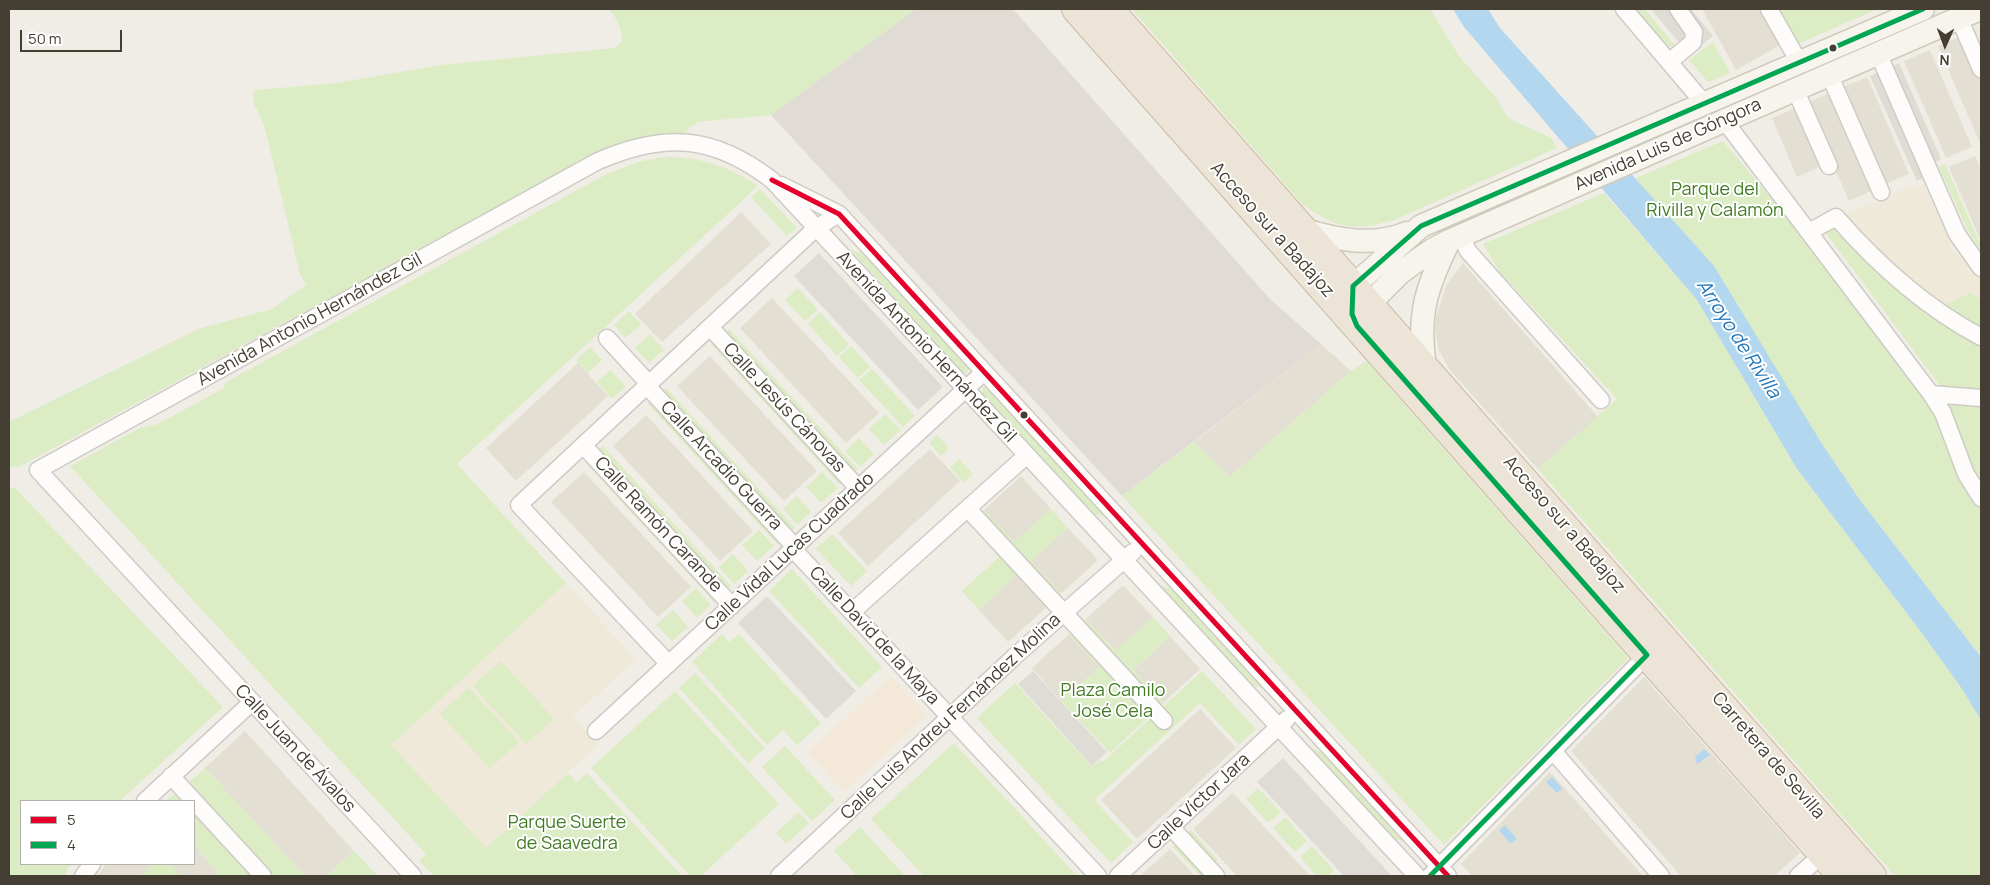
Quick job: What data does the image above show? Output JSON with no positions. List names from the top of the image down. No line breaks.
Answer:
{"streets":{"highway":["Acceso sur a Badajoz","Carretera de Sevilla"],"main road":["Avenida Luis de Góngora"],"street":["Avenida Antonio Hernández Gil","Calle Jesús Cánovas","Calle Arcadio Guerra","Calle Ramón Carande","Calle Vidal Lucas Cuadrado","Calle David de la Maya","Calle Luis Andreu Fernández Molina","Calle Juan de Ávalos","Calle Víctor Jara"]},"crossings":[["Avenida Luis de Góngora","Acceso sur a Badajoz"],["Acceso sur a Badajoz","Carretera de Sevilla"],["Avenida Antonio Hernández Gil","Calle Vidal Lucas Cuadrado"],["Avenida Antonio Hernández Gil","Calle Luis Andreu Fernández Molina"],["Avenida Antonio Hernández Gil","Calle Juan de Ávalos"],["Avenida Antonio Hernández Gil","Calle Víctor Jara"],["Calle Jesús Cánovas","Calle Vidal Lucas Cuadrado"],["Calle Arcadio Guerra","Calle Vidal Lucas Cuadrado"],["Calle Arcadio Guerra","Calle David de la Maya"],["Calle Ramón Carande","Calle Vidal Lucas Cuadrado"],["Calle Vidal Lucas Cuadrado","Calle David de la Maya"],["Calle David de la Maya","Calle Luis Andreu Fernández Molina"]],"water":["Arroyo de Rivilla"],"parks":["Parque del Rivilla y Calamón","Plaza Camilo José Cela","Parque Suerte de Saavedra"],"lines":["transit line 4","transit line 5"],"legend":["5","4"],"scale_bar":"50 m","north":"bottom"}
